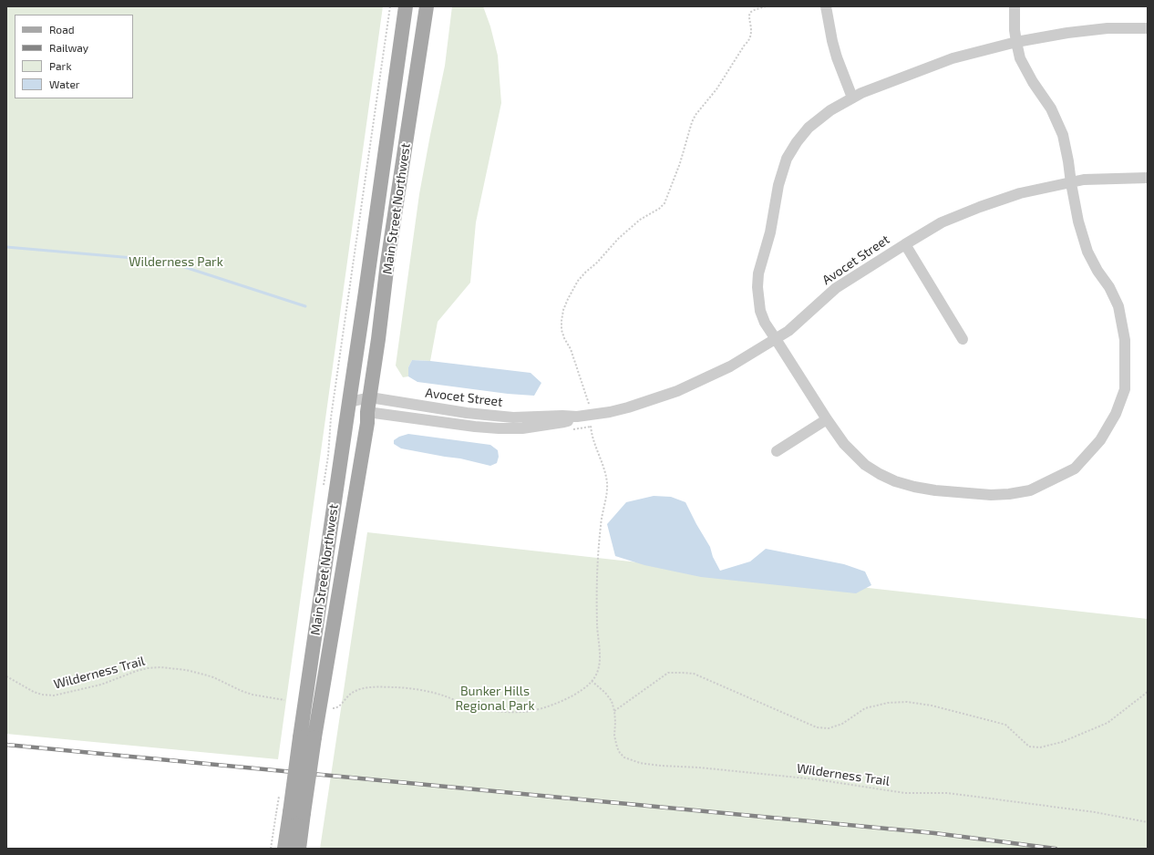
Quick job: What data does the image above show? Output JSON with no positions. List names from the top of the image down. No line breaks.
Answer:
{"streets":{"main road":["Main Street Northwest"],"street":["Avocet Street"],"path":["Wilderness Trail"]},"crossings":[["Main Street Northwest","Avocet Street"]],"parks":["Wilderness Park","Bunker Hills Regional Park"],"legend":["Road","Railway","Park","Water"]}
